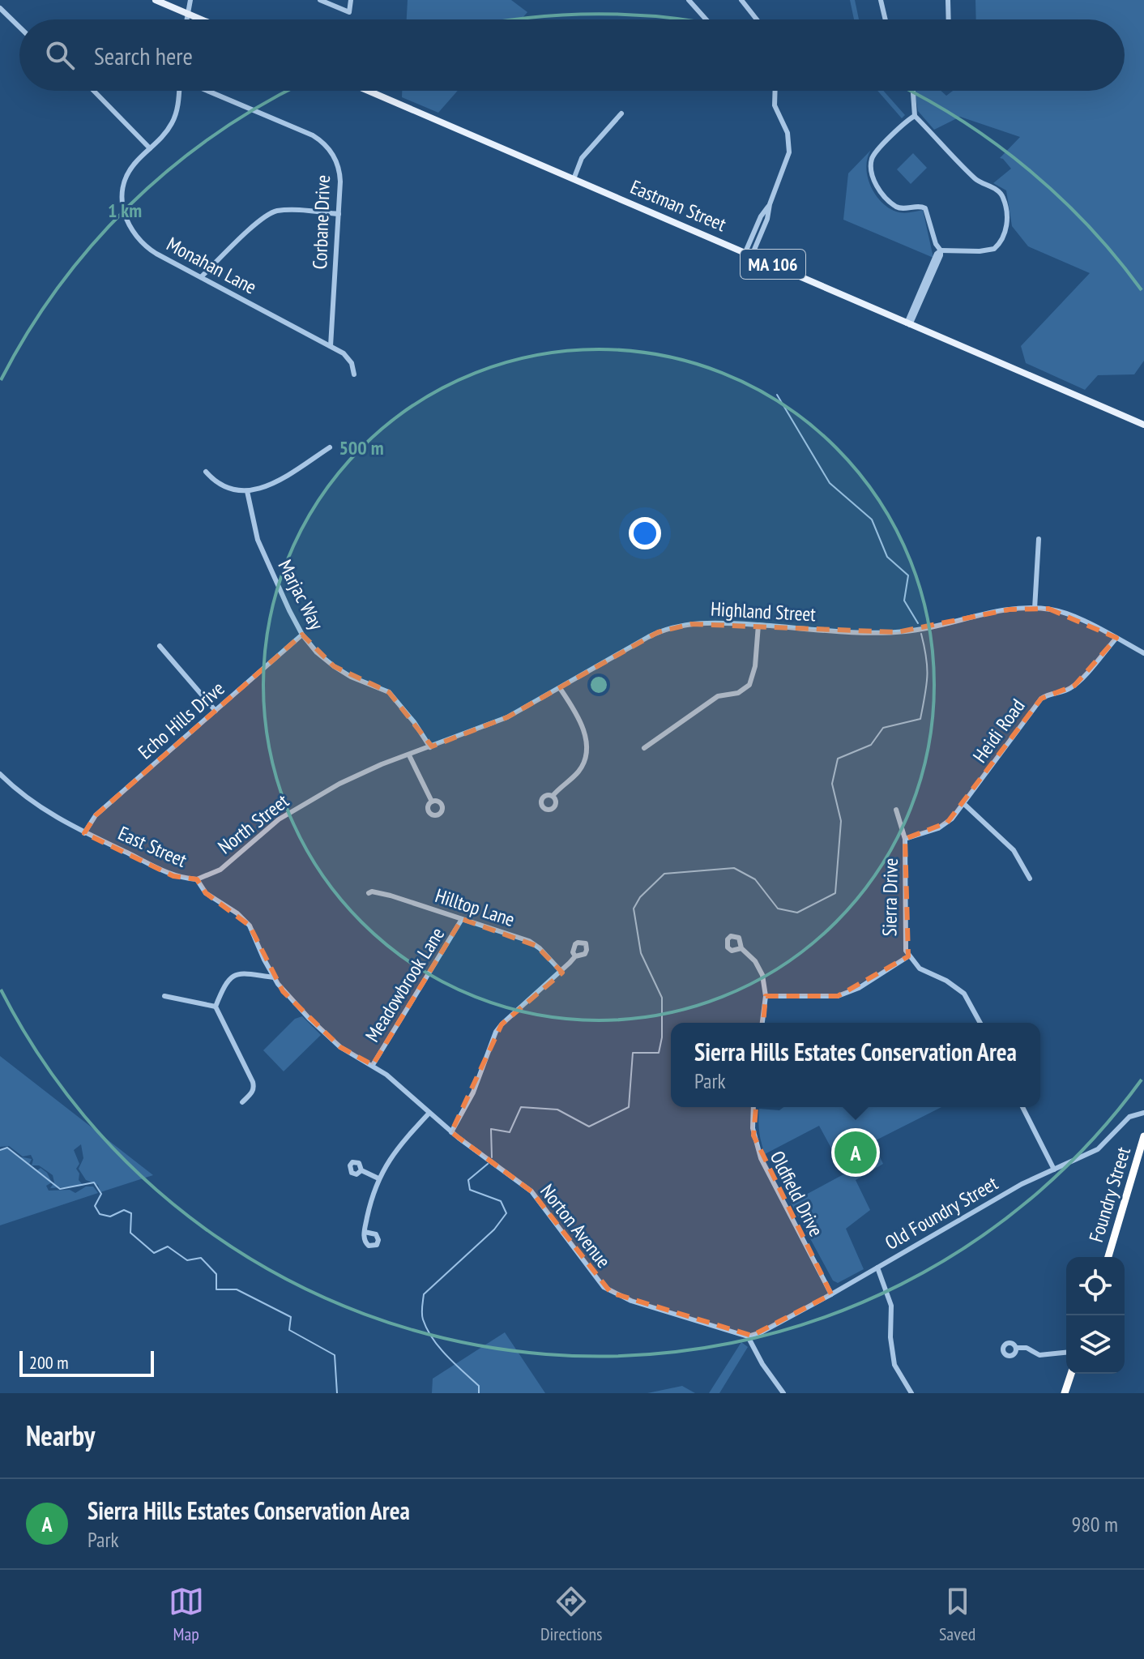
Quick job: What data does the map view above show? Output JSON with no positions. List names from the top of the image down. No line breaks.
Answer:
{"streets":{"highway":["Foundry Street"],"main road":["Eastman Street","MA 106"],"street":["Corbane Drive","Monahan Lane","Marjac Way","Highland Street","Echo Hills Drive","Heidi Road","North Street","East Street","Sierra Drive","Hilltop Lane","Meadowbrook Lane","Oldfield Drive","Old Foundry Street","Norton Avenue"]},"crossings":[["Corbane Drive","Monahan Lane"],["Marjac Way","Highland Street"],["Marjac Way","Echo Hills Drive"],["Highland Street","Heidi Road"],["Highland Street","North Street"],["Echo Hills Drive","East Street"],["Heidi Road","Sierra Drive"],["North Street","East Street"],["East Street","Norton Avenue"],["Hilltop Lane","Meadowbrook Lane"],["Meadowbrook Lane","Norton Avenue"],["Oldfield Drive","Old Foundry Street"],["Old Foundry Street","Norton Avenue"]],"scale_bar":"200 m","page":{"search":"Search here","popup":["Sierra Hills Estates Conservation Area","Park"],"pins":"A","scale":"200 m","heading":"Nearby","list":[{"mark":"A","name":"Sierra Hills Estates Conservation Area","note":"Park","value":"980 m"}],"nav":["Map","Directions","Saved"]},"rings":["1 km","500 m"]}
